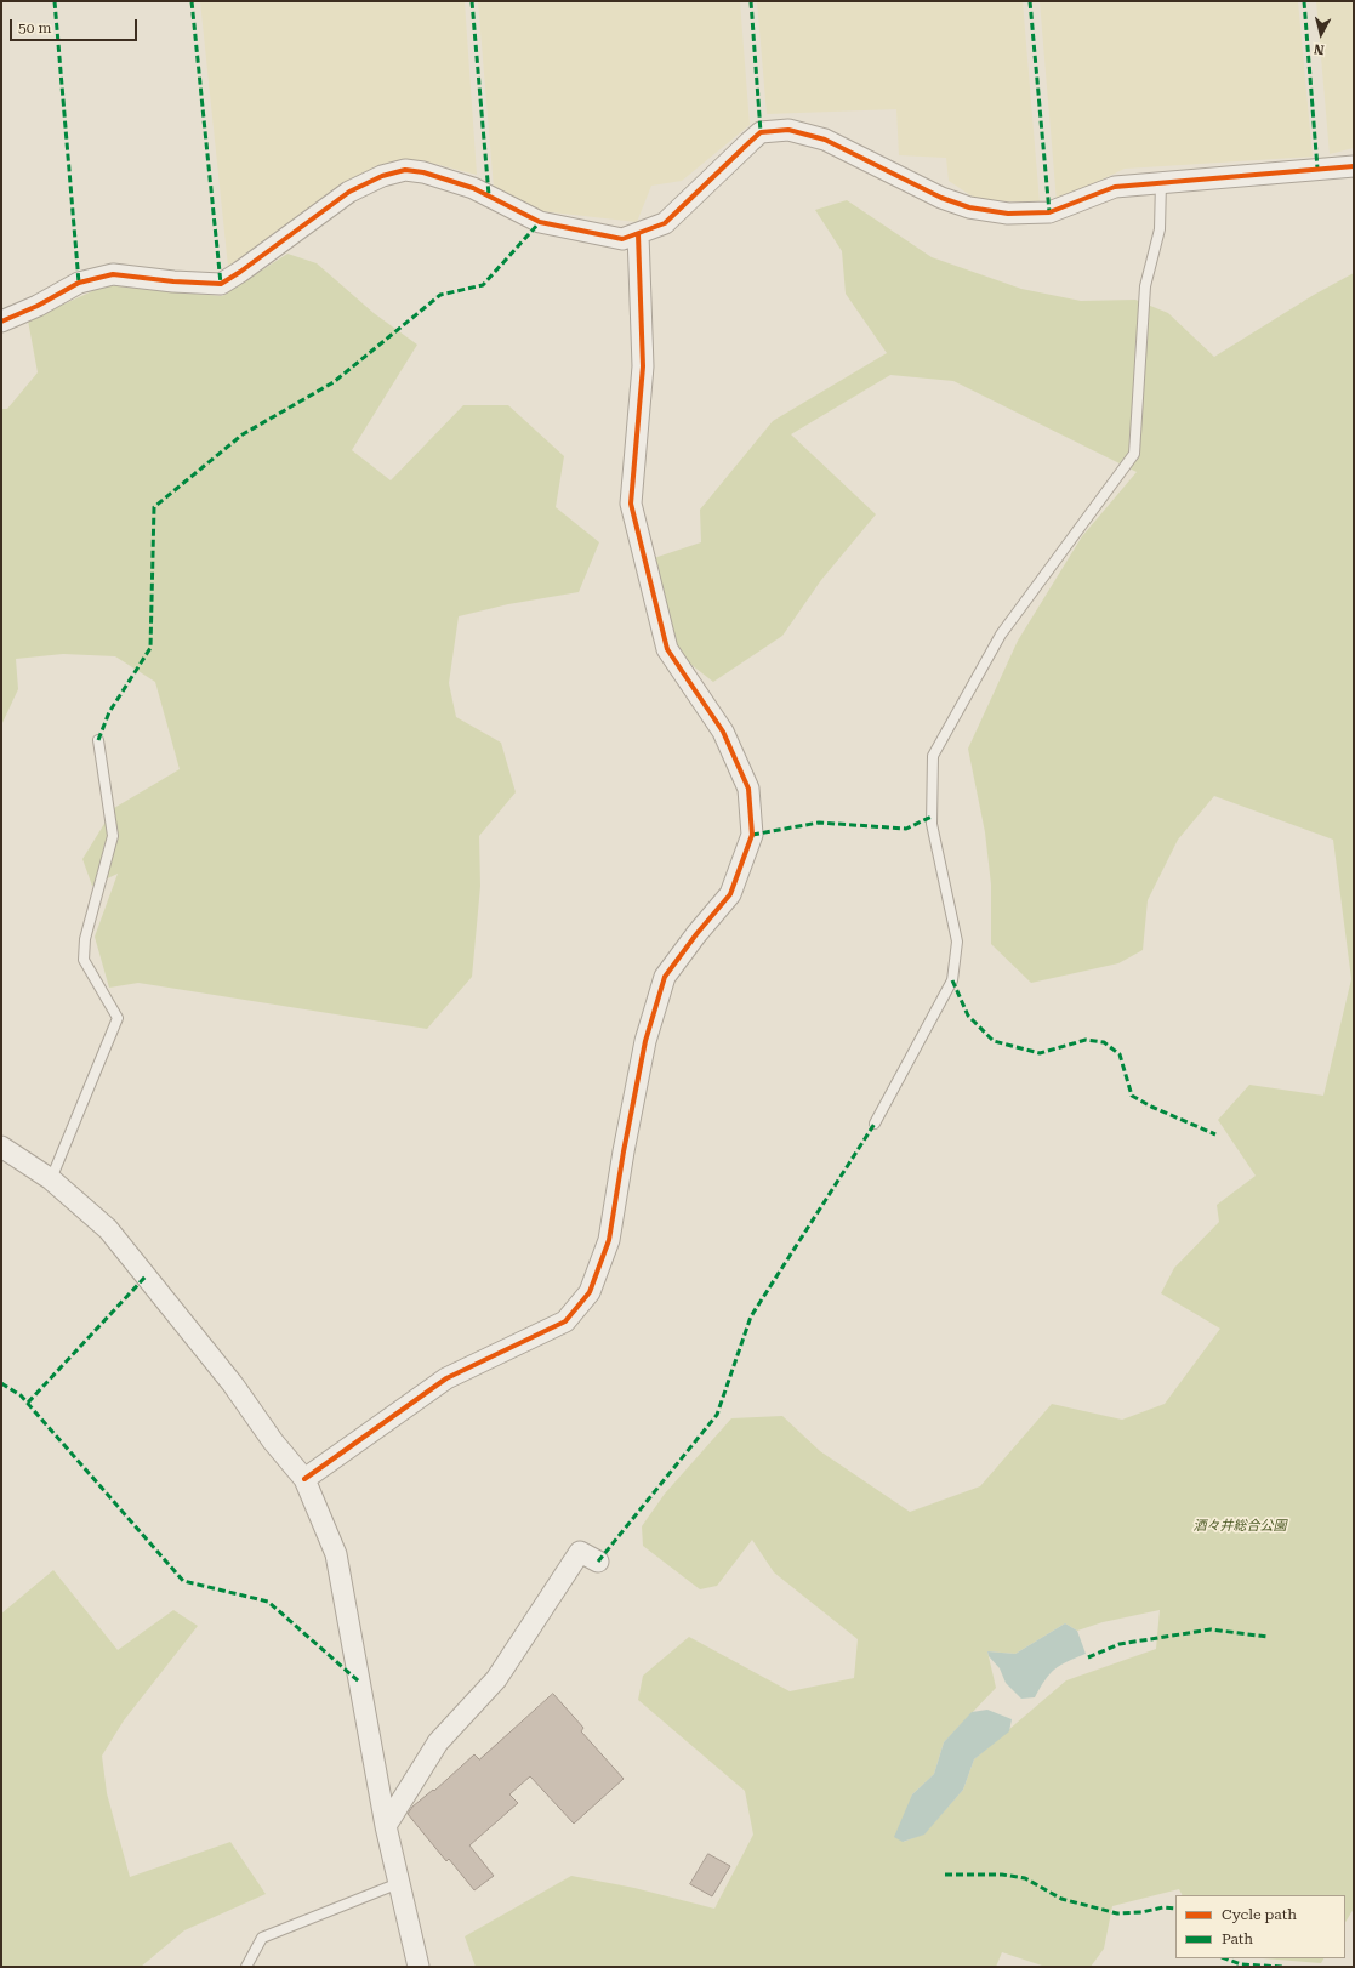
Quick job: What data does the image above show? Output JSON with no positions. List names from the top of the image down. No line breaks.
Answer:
{"parks":["酒々井総合公園"],"legend":["Cycle path","Path"],"scale_bar":"50 m","north":"bottom"}
